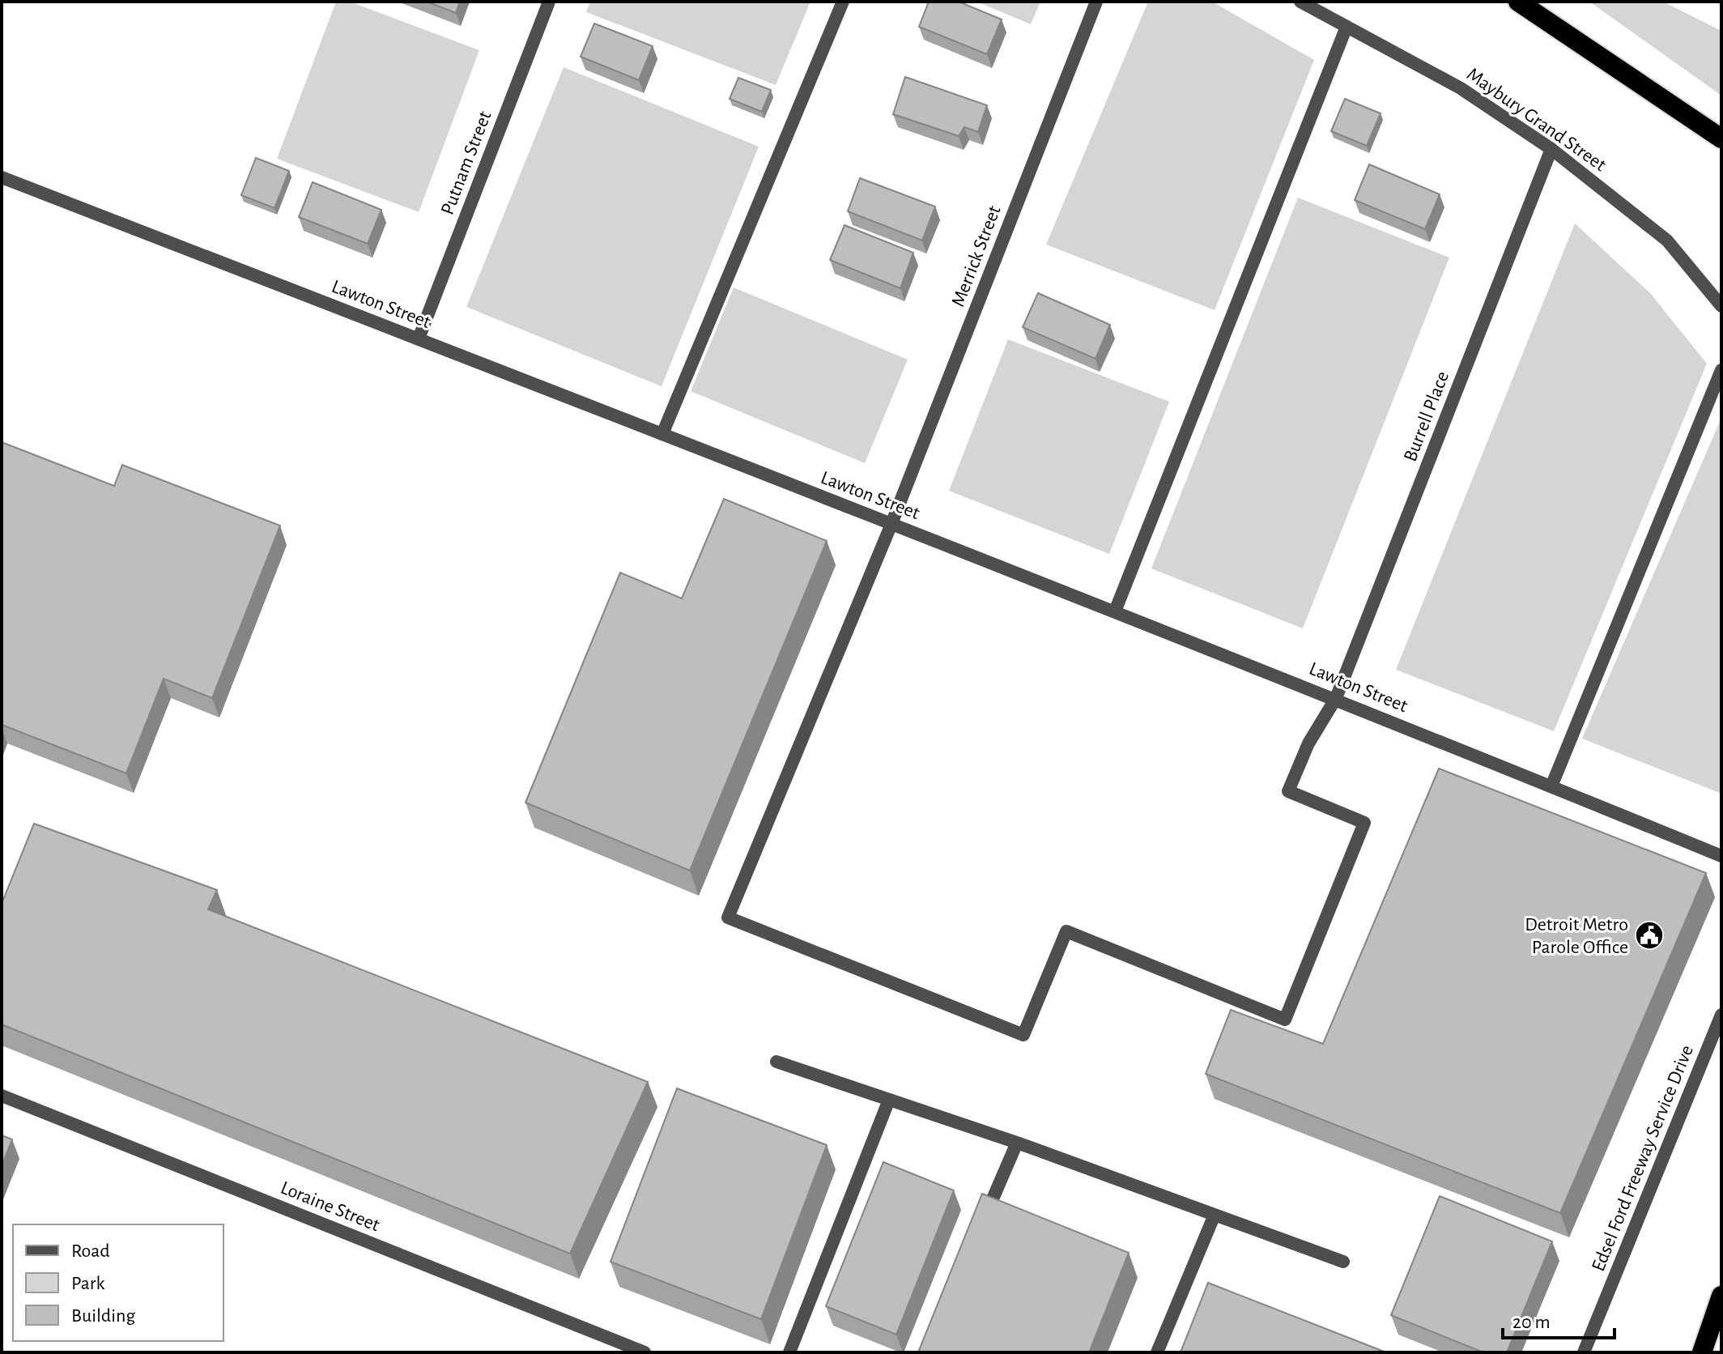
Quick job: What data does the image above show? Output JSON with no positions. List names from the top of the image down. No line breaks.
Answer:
{"streets":{"street":["Maybury Grand Street","Putnam Street","Merrick Street","Lawton Street","Burrell Place","Edsel Ford Freeway Service Drive","Loraine Street"]},"crossings":[["Maybury Grand Street","Burrell Place"],["Putnam Street","Lawton Street"],["Merrick Street","Lawton Street"],["Merrick Street","Burrell Place"],["Lawton Street","Burrell Place"]],"places":{"public building":["Detroit Metro Parole Office"]},"legend":["Road","Park","Building"],"scale_bar":"20 m"}
